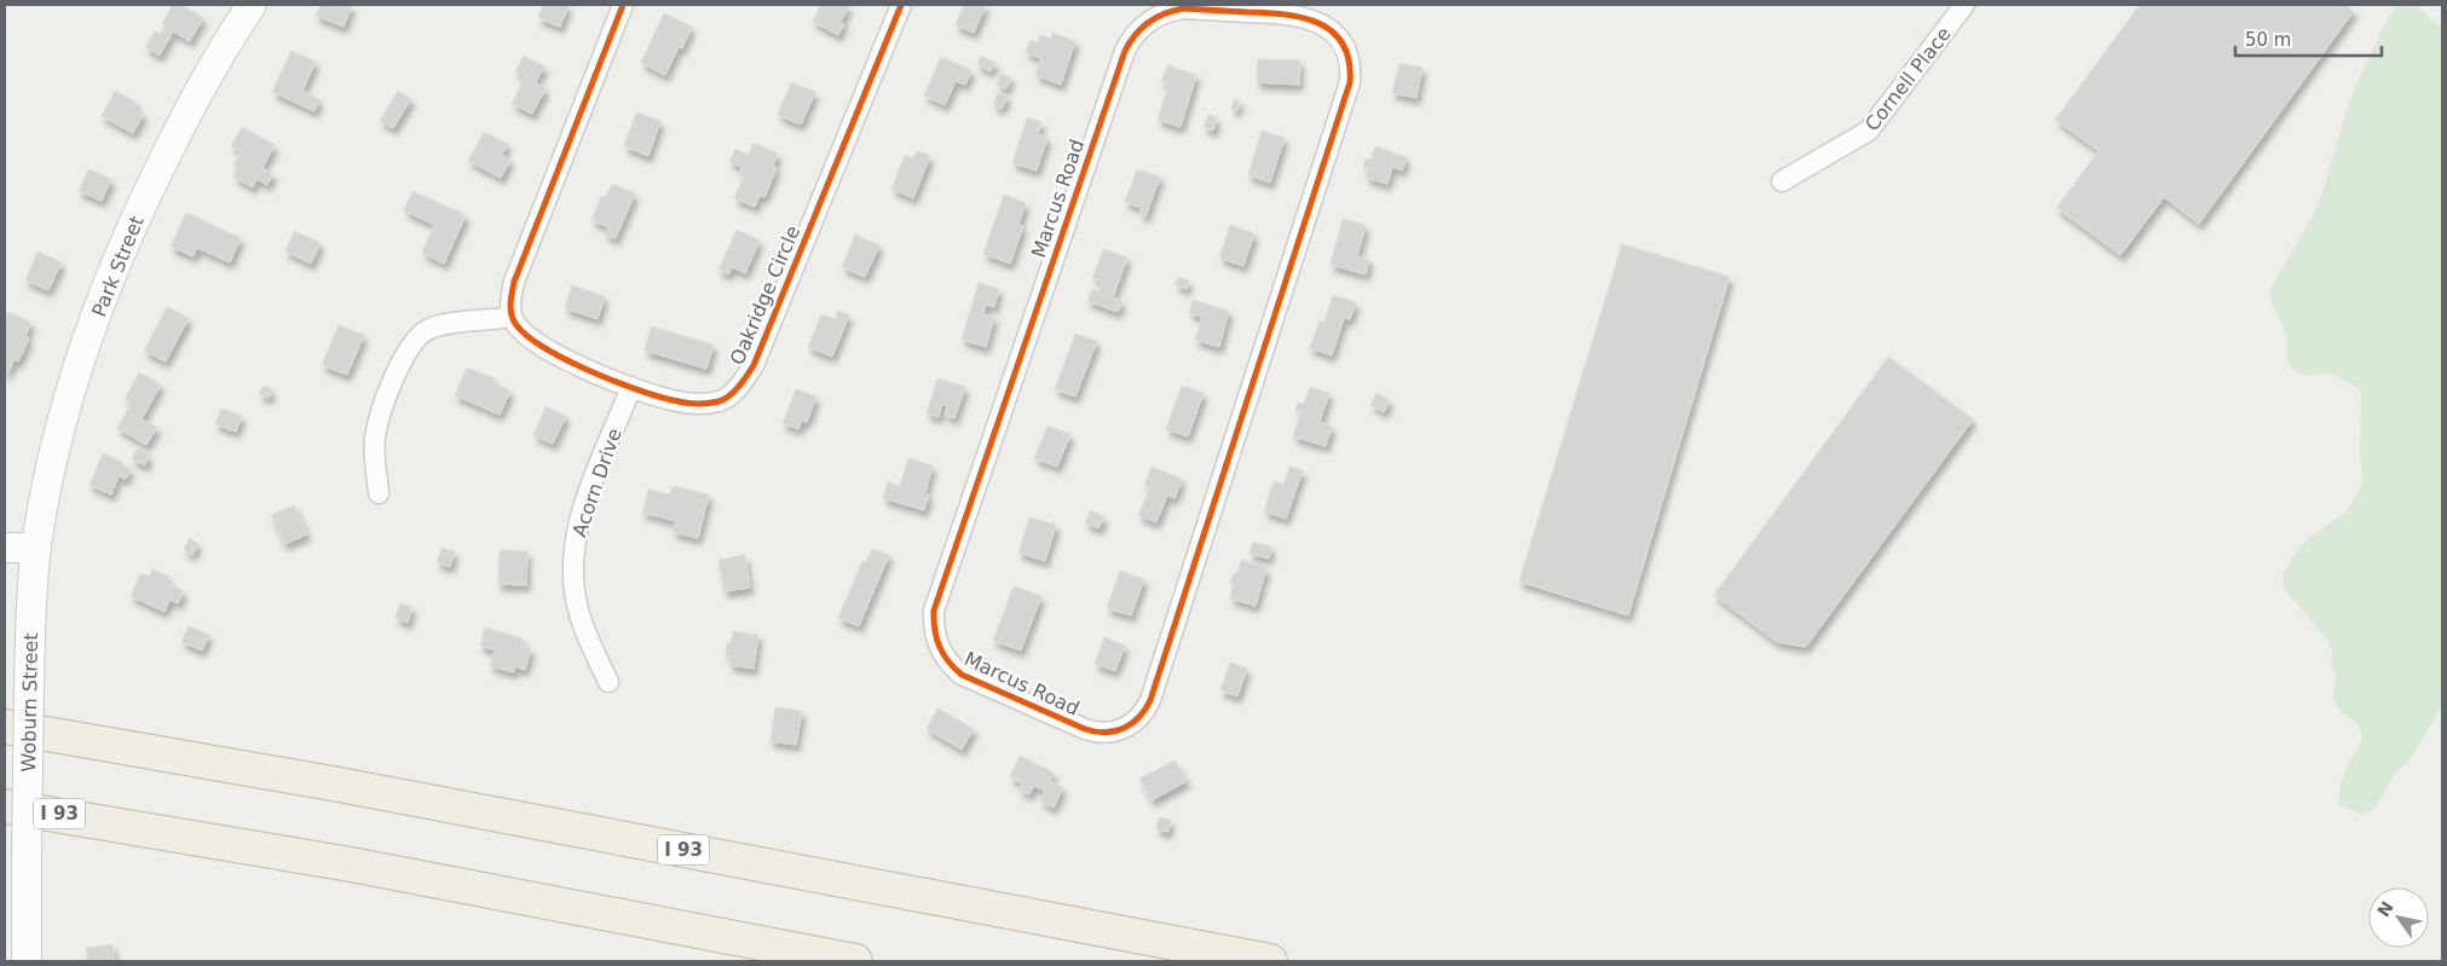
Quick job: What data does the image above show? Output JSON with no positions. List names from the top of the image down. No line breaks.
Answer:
{"streets":{"highway":["I 93"],"street":["Cornell Place","Marcus Road","Park Street","Oakridge Circle","Acorn Drive","Woburn Street"]},"crossings":[["Park Street","Woburn Street"],["Oakridge Circle","Acorn Drive"]],"scale_bar":"50 m","north":"top left"}
